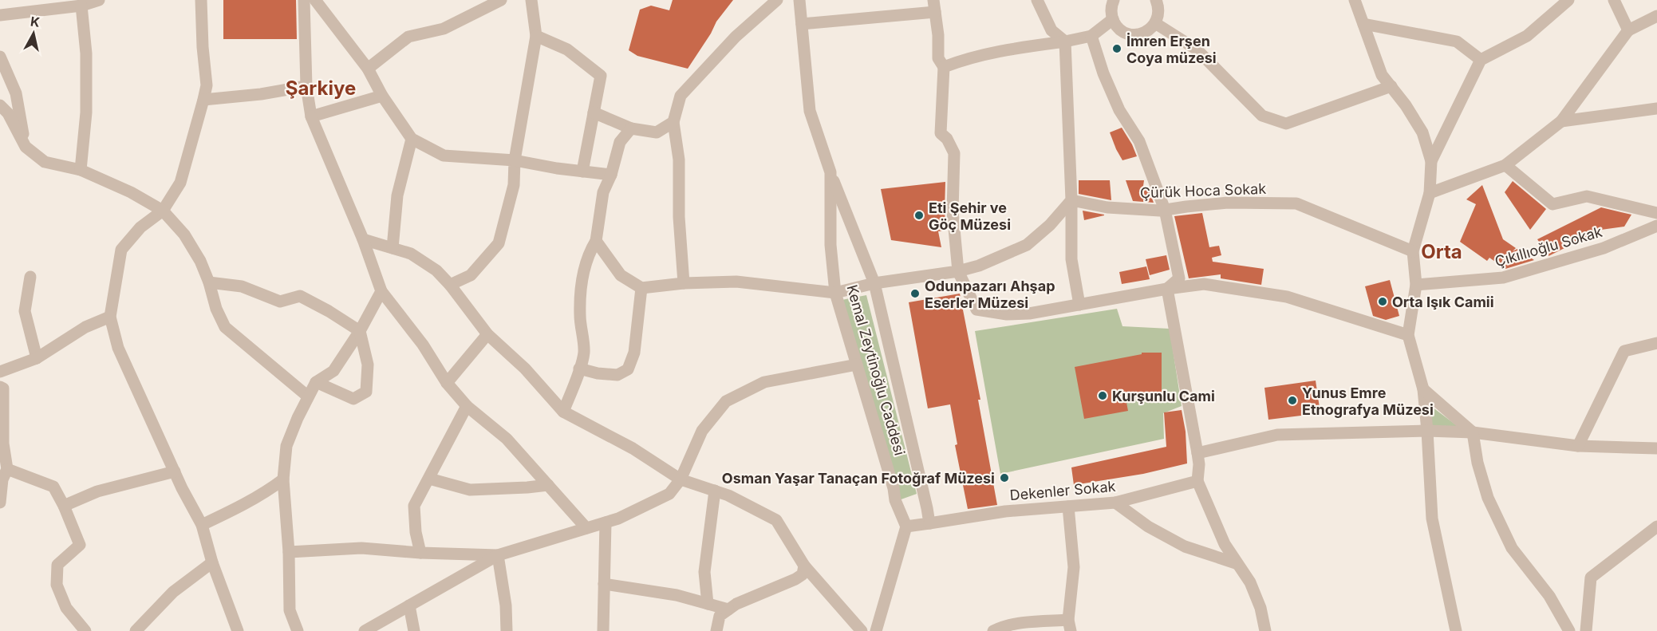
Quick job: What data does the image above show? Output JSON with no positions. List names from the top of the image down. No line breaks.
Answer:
{"streets":{"street":["Çürük Hoca Sokak","Çıkıllıoğlu Sokak","Kemal Zeytinoğlu Caddesi","Dekenler Sokak"]},"crossings":[["Kemal Zeytinoğlu Caddesi","Dekenler Sokak"]],"districts":["Şarkiye","Orta"],"places":["İmren Erşen Coya müzesi","Eti Şehir ve Göç Müzesi","Odunpazarı Ahşap Eserler Müzesi","Orta Işık Camii","Kurşunlu Cami","Yunus Emre Etnografya Müzesi","Osman Yaşar Tanaçan Fotoğraf Müzesi"],"north":"top"}
